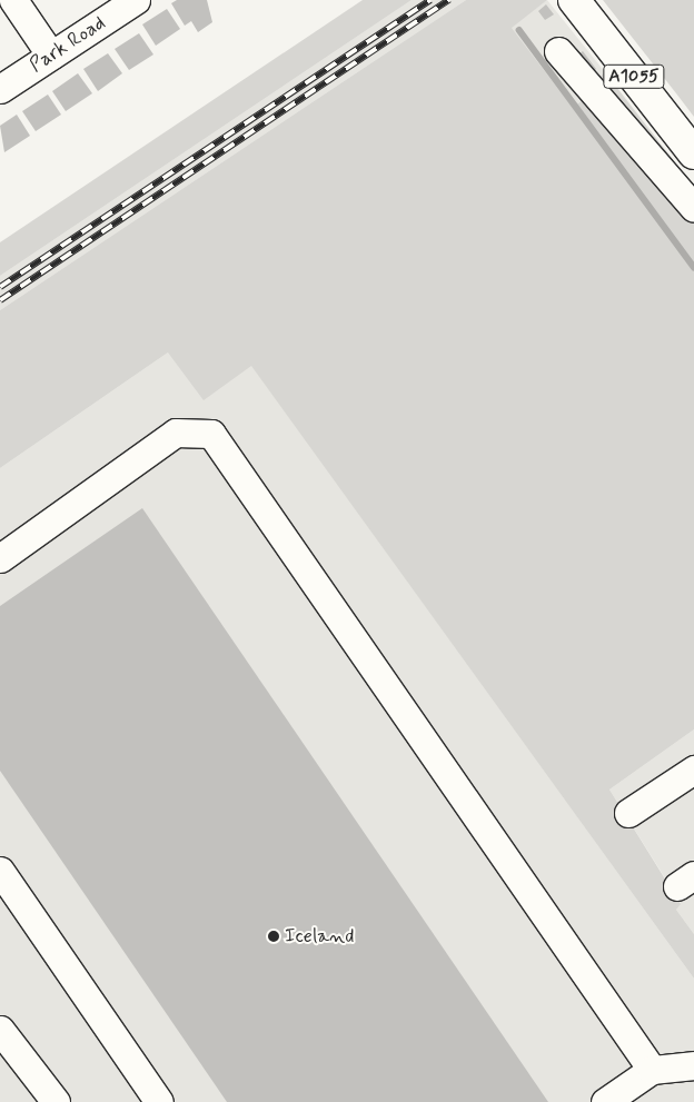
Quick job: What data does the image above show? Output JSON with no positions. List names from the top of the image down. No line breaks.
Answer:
{"streets":{"main road":["A1055"],"street":["Park Road"]},"places":["Iceland"]}
